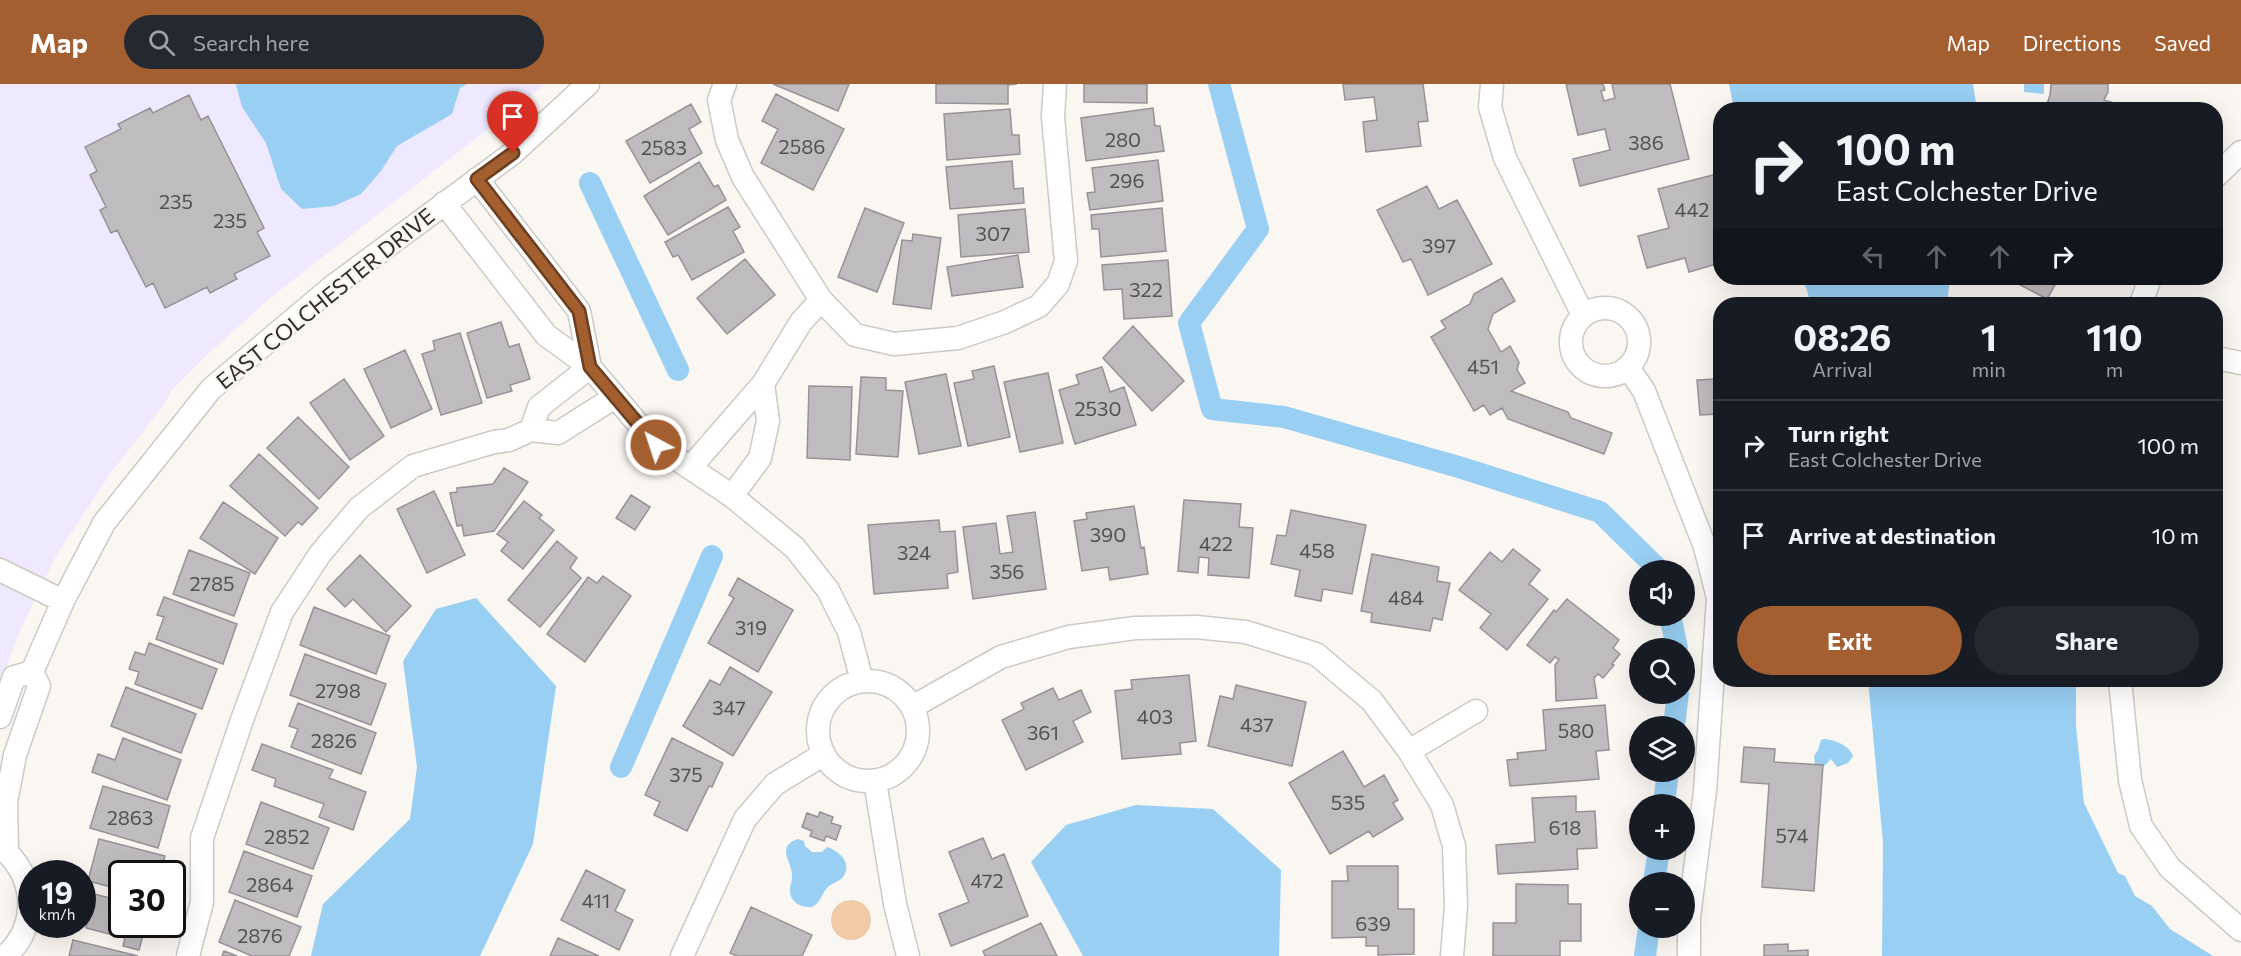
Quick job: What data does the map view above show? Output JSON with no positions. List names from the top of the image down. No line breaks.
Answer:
{"streets":{"street":["EAST COLCHESTER DRIVE"]},"house_numbers":["280","386","2586","2583","296","235","442","235","307","397","322","451","2530","390","422","458","324","356","2785","484","319","2798","347","403","437","580","361","2826","375","535","2863","618","574","2852","472","2864","411","639","2876"],"page":{"header":"Map","search":"Search here","nav":["Map","Directions","Saved"],"turn":["100 m","East Colchester Drive"],"eta":["08:26","Arrival","1","min","110","m"],"list":[{"name":"Turn right","note":"East Colchester Drive","value":"100 m"},{"name":"Arrive at destination","value":"10 m"}],"map_buttons":["+","−"],"buttons":["Exit","Share"],"speed":"19 km/h","limit":"30"}}
